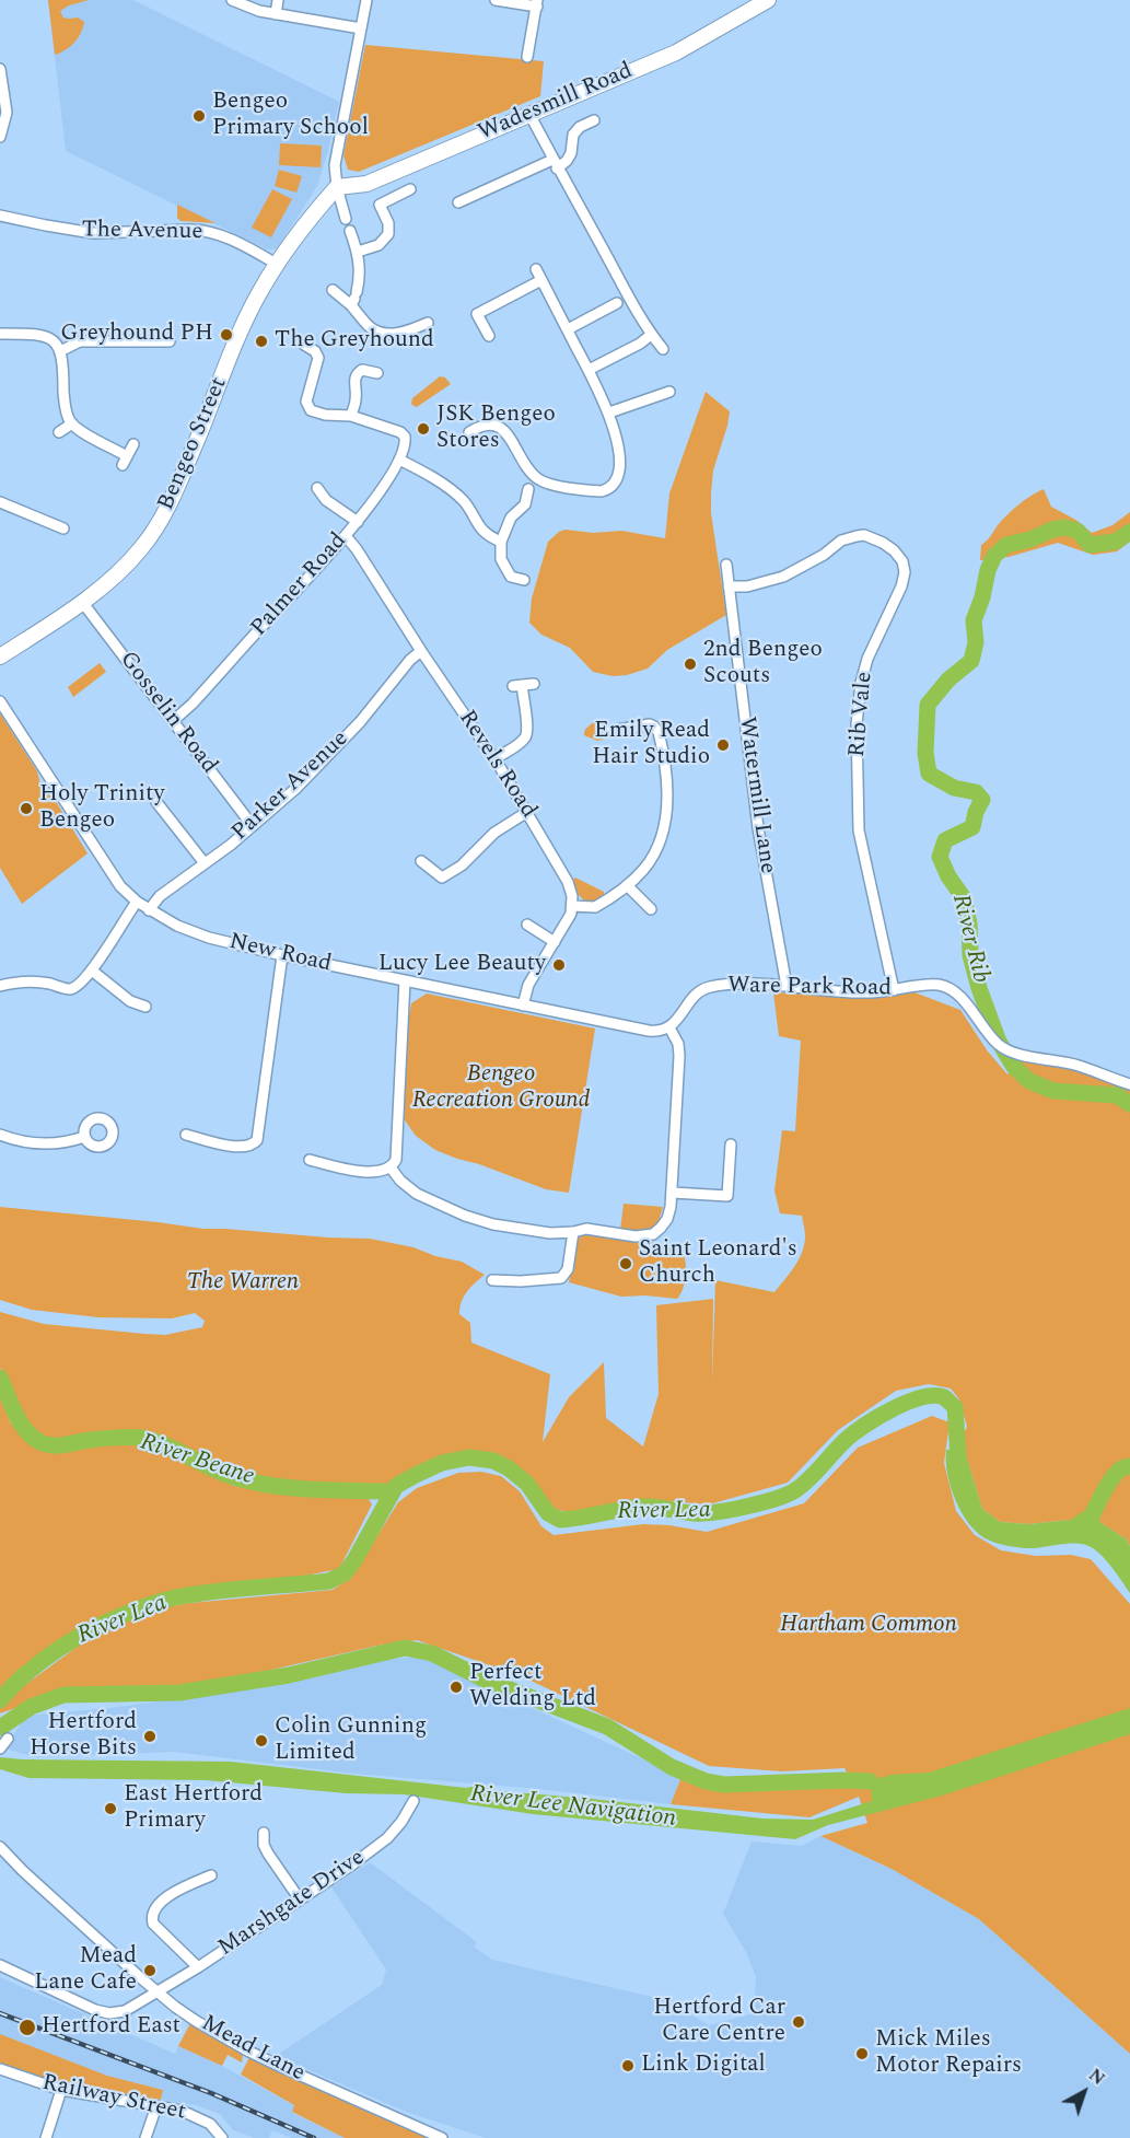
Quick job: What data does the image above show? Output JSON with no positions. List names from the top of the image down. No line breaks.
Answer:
{"streets":{"main road":["Wadesmill Road","Bengeo Street"],"street":["The Avenue","Palmer Road","Gosselin Road","Rib Vale","Revels Road","Parker Avenue","Watermill Lane","New Road","Ware Park Road","Marshgate Drive","Mead Lane","Railway Street"]},"crossings":[["Wadesmill Road","Bengeo Street"],["The Avenue","Bengeo Street"],["Bengeo Street","Gosselin Road"],["Palmer Road","Gosselin Road"],["Palmer Road","Revels Road"],["Gosselin Road","Parker Avenue"],["Rib Vale","Watermill Lane"],["Rib Vale","Ware Park Road"],["Revels Road","Parker Avenue"],["Parker Avenue","New Road"],["Watermill Lane","Ware Park Road"],["New Road","Ware Park Road"],["Marshgate Drive","Mead Lane"]],"water":["River Rib","River Beane","River Lea","River Lee Navigation"],"parks":["Bengeo Recreation Ground","The Warren","Hartham Common"],"places":["Bengeo Primary School","Greyhound PH","The Greyhound","JSK Bengeo Stores","2nd Bengeo Scouts","Emily Read Hair Studio","Holy Trinity Bengeo","Lucy Lee Beauty","Saint Leonard's Church","Perfect Welding Ltd","Hertford Horse Bits","Colin Gunning Limited","East Hertford Primary","Mead Lane Cafe","Hertford Car Care Centre","Hertford East","Mick Miles Motor Repairs","Link Digital"],"north":"top right"}
